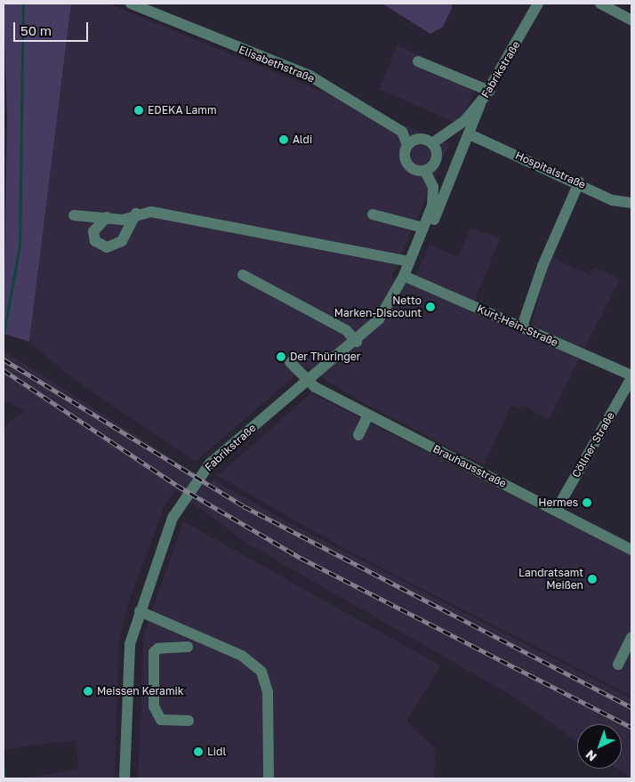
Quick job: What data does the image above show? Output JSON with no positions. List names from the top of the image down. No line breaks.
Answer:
{"streets":{"street":["Elisabethstraße","Fabrikstraße","Hospitalstraße","Kurt-Hein-Straße","Cöllner Straße","Brauhausstraße"]},"crossings":[["Elisabethstraße","Fabrikstraße"],["Fabrikstraße","Kurt-Hein-Straße"],["Fabrikstraße","Brauhausstraße"],["Kurt-Hein-Straße","Cöllner Straße"],["Cöllner Straße","Brauhausstraße"]],"places":["EDEKA Lamm","Aldi","Netto Marken-Discount","Der Thüringer","Hermes","Landratsamt Meißen","Meissen Keramik","Lidl"],"scale_bar":"50 m","north":"bottom left"}
